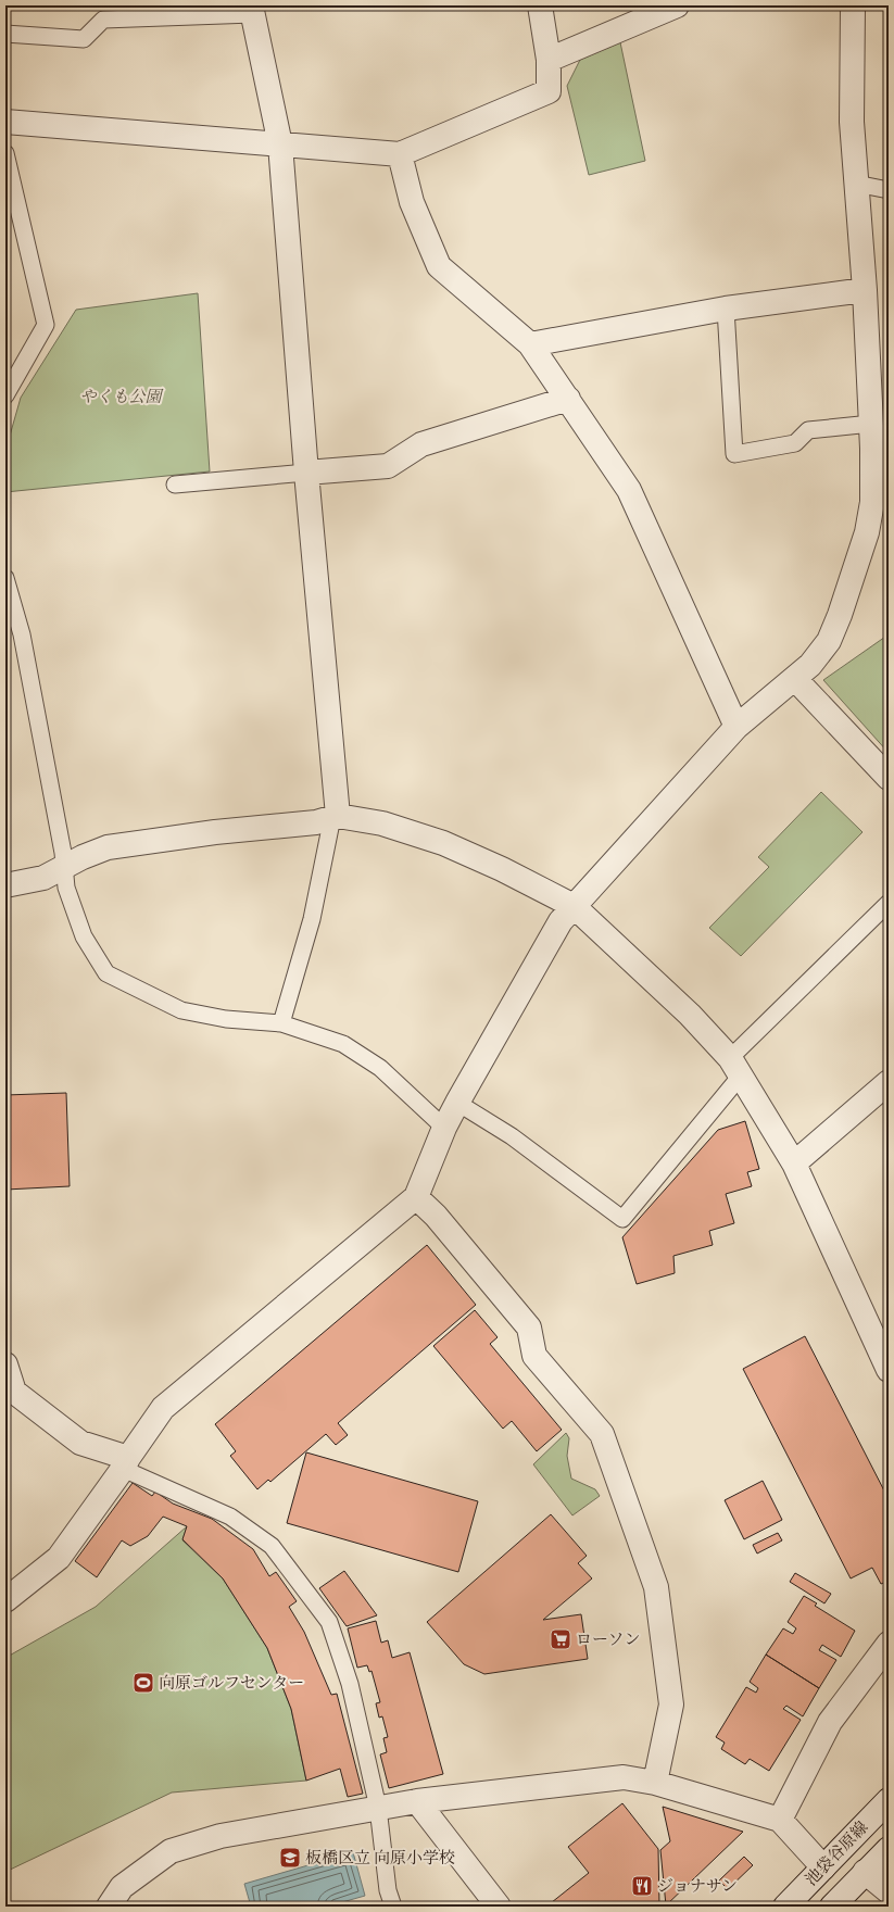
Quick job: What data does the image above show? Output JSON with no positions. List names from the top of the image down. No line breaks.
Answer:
{"streets":{"street":["池袋谷原線"]},"parks":["やくも公園"],"places":{"supermarket":["ローソン"],"sports":["向原ゴルフセンター"],"school or university":["板橋区立 向原小学校"],"restaurant":["ジョナサン"]}}
